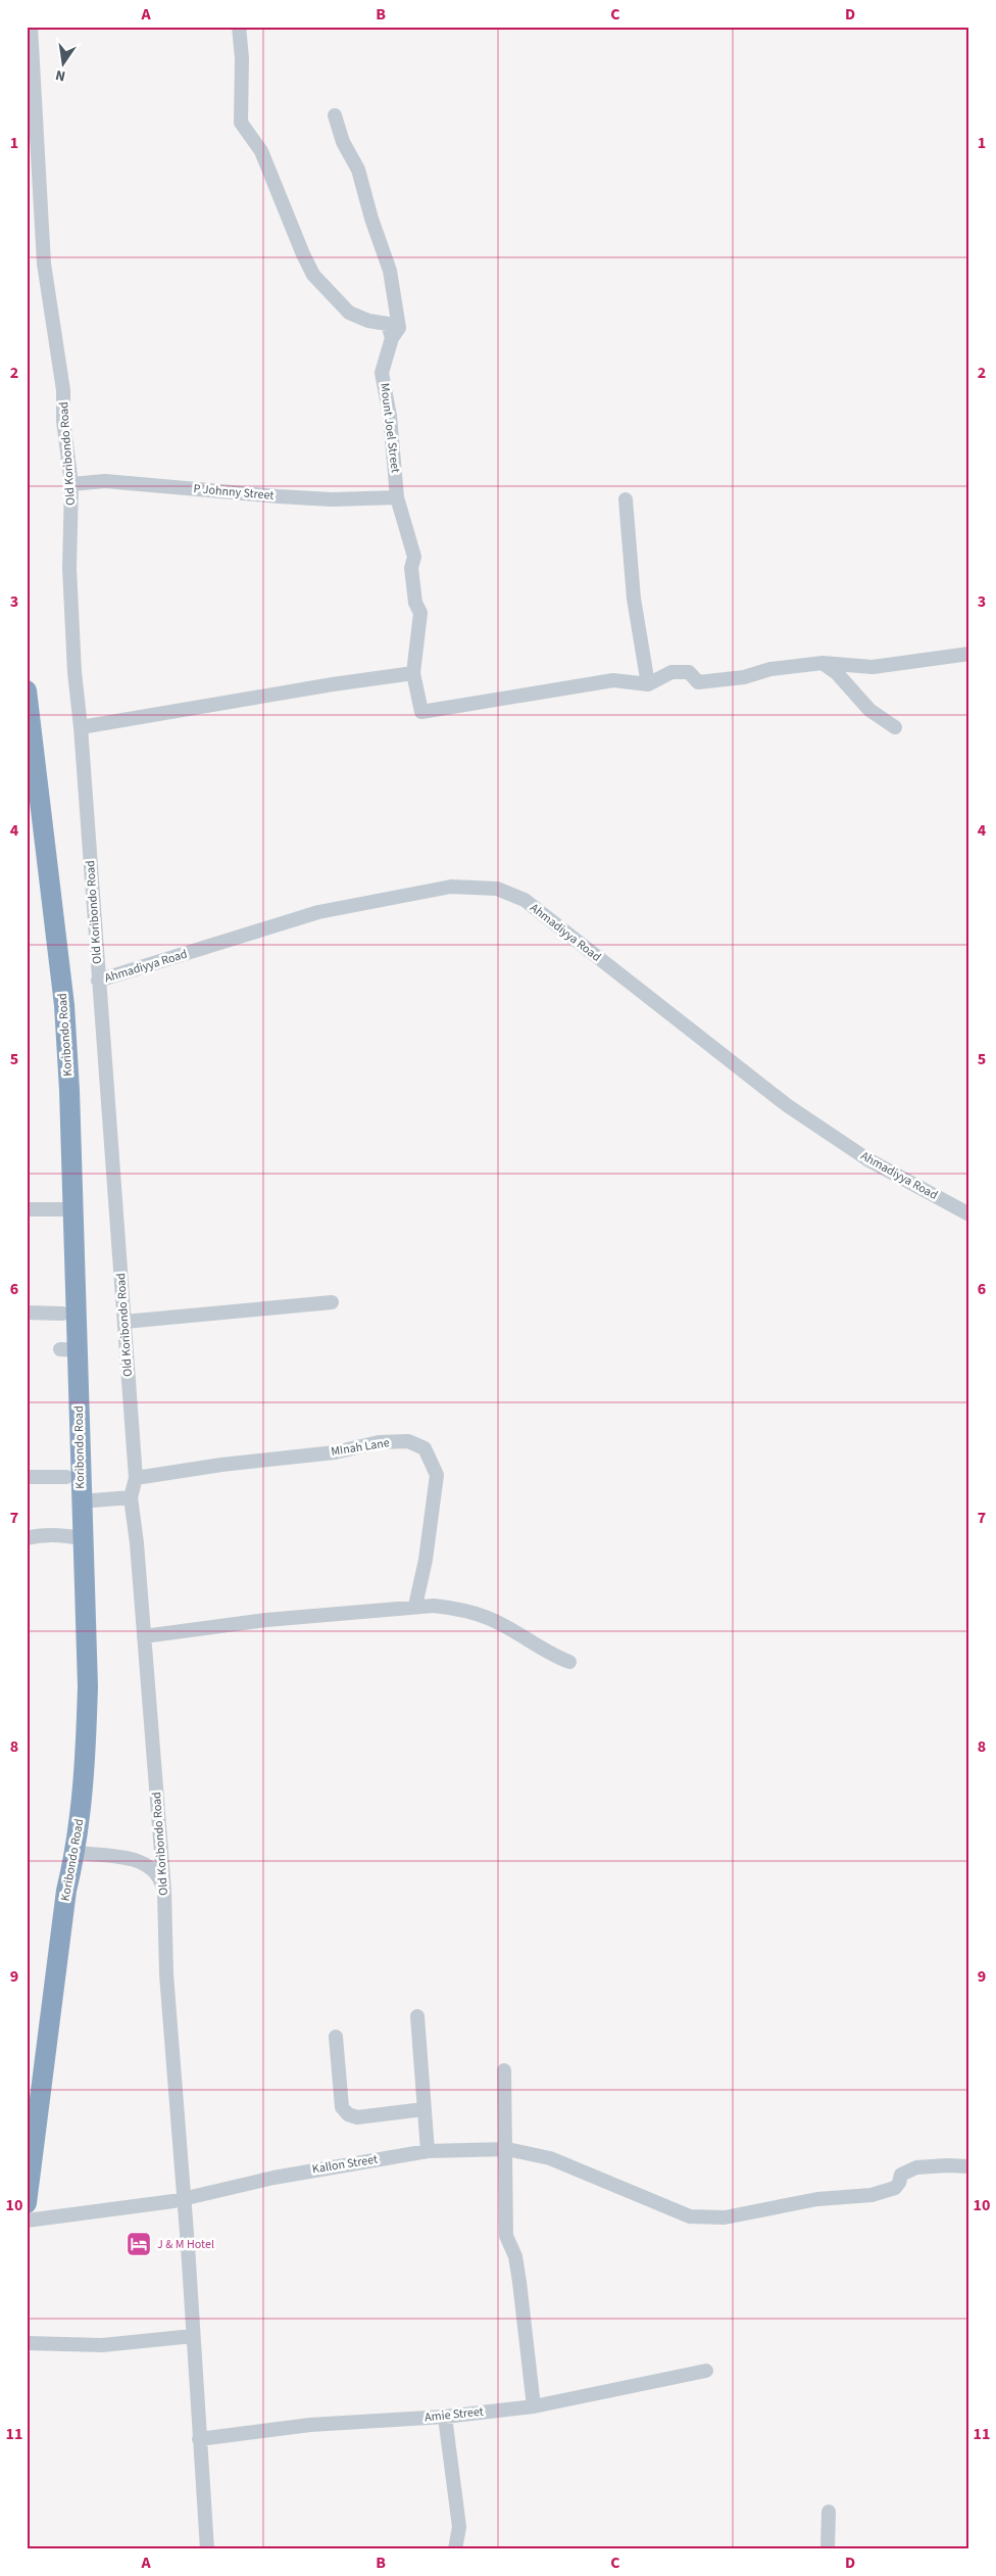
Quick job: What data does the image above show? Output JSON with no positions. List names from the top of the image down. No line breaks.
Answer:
{"streets":{"highway":["Koribondo Road"],"street":["Mount Joel Street","Old Koribondo Road","P Johnny Street","Ahmadiyya Road","MInah Lane","Kallon Street","Amie Street"]},"crossings":[["Mount Joel Street","P Johnny Street"],["Old Koribondo Road","P Johnny Street"],["Old Koribondo Road","Ahmadiyya Road"],["Old Koribondo Road","MInah Lane"],["Old Koribondo Road","Kallon Street"],["Old Koribondo Road","Amie Street"]],"places":{"hotel":["J & M Hotel"]},"north":"bottom","grid":{"columns":["A","B","C","D"],"rows":["1","2","3","4","5","6","7","8","9","10","11"]}}
